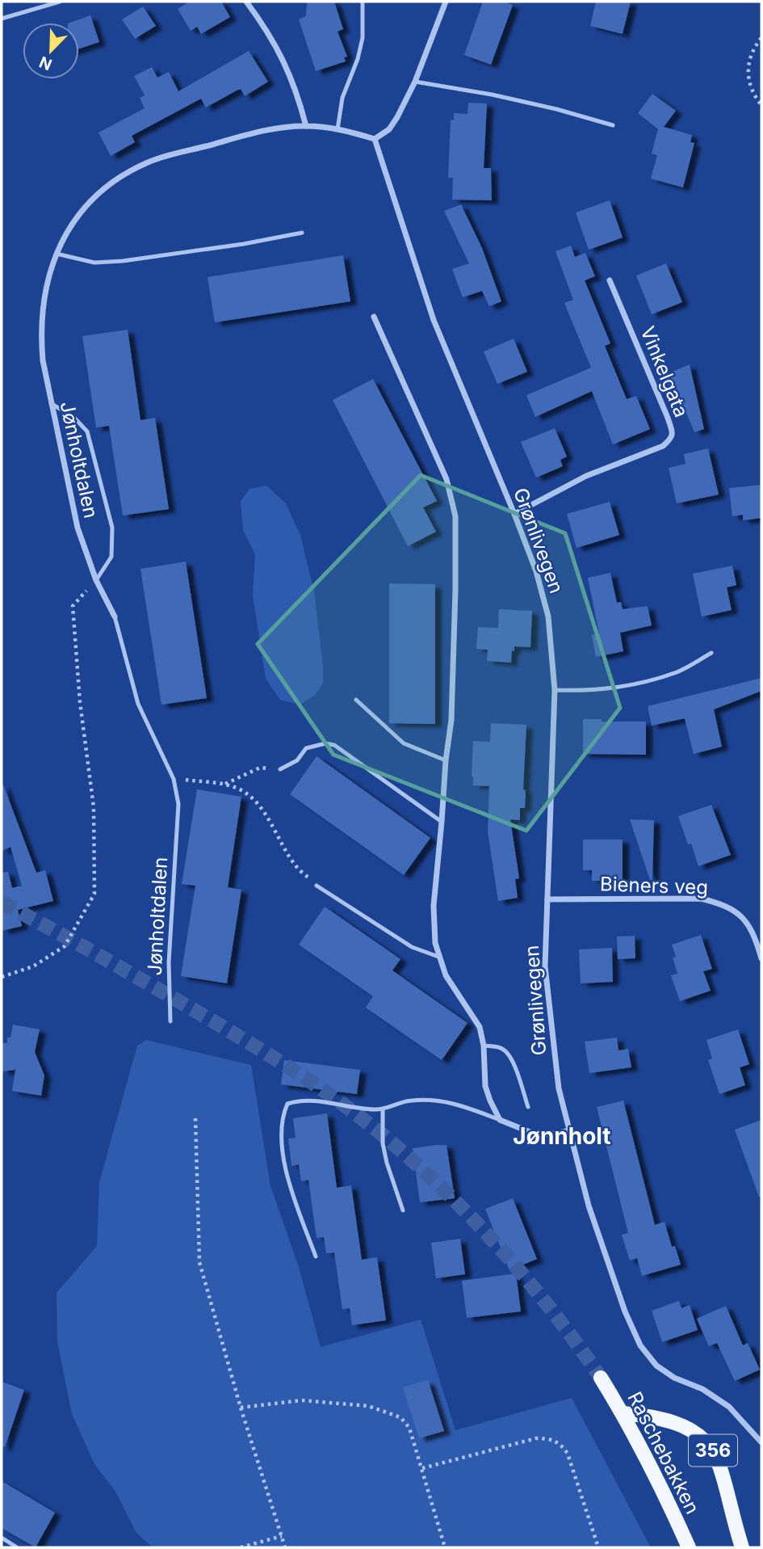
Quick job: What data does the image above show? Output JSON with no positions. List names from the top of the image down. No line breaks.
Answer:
{"streets":{"main road":["356","Raschebakken"],"street":["Vinkelgata","Jønholtdalen","Grønlivegen","Bieners veg"]},"crossings":[["Vinkelgata","Grønlivegen"],["Jønholtdalen","Grønlivegen"],["Grønlivegen","Bieners veg"],["356","Raschebakken"]],"districts":["Jønnholt"],"north":"bottom left"}
